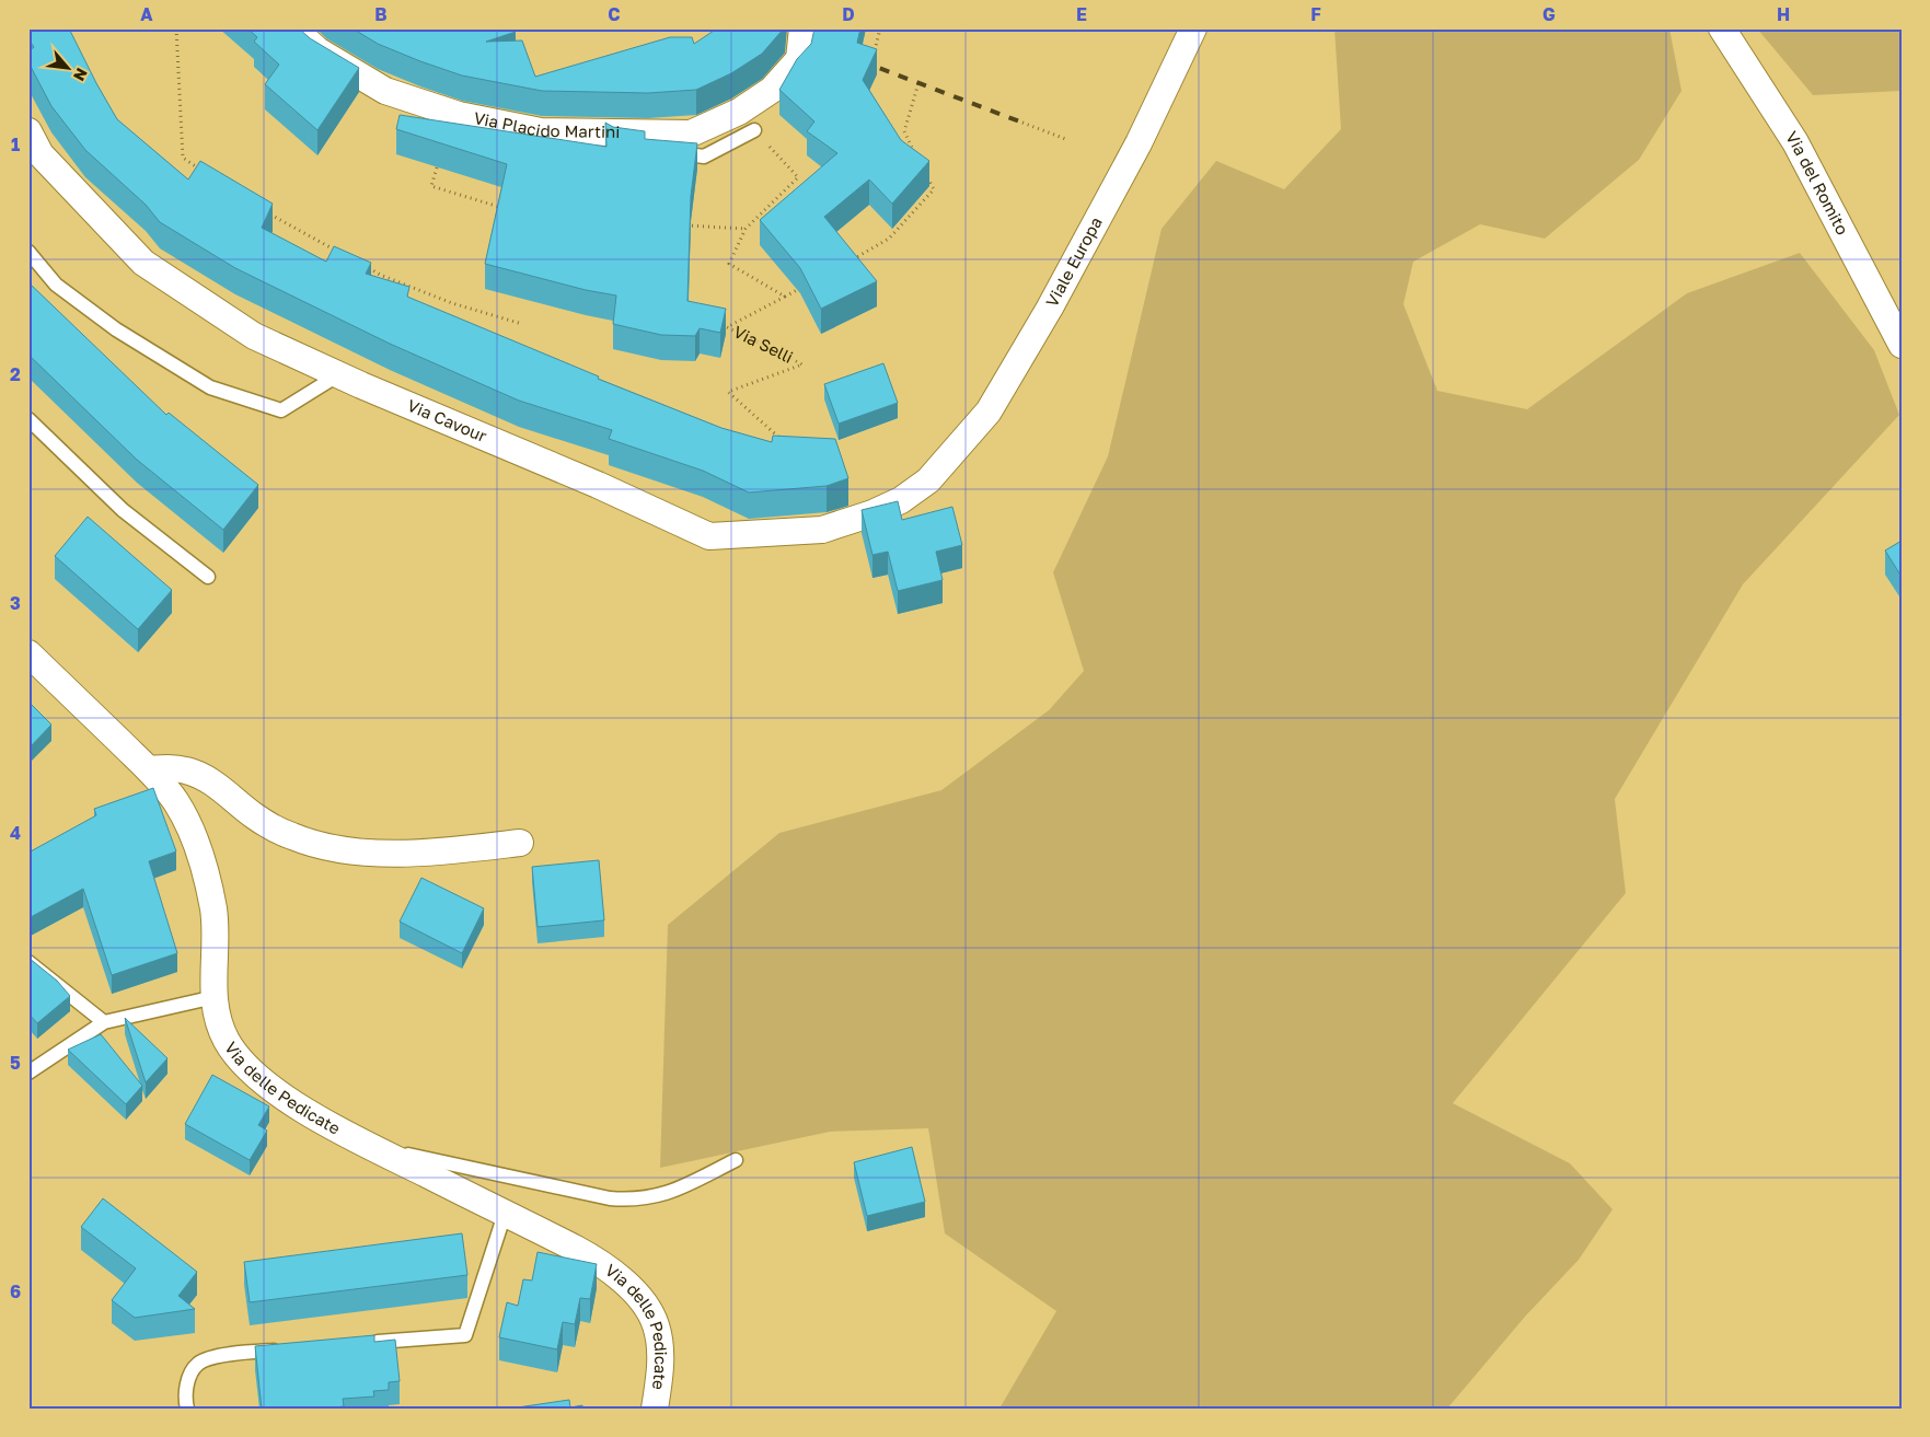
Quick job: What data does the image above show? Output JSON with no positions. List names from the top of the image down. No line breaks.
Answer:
{"streets":{"street":["Via Placido Martini","Via del Romito","Viale Europa","Via Cavour","Via delle Pedicate"],"path":["Via Selli"]},"crossings":[["Viale Europa","Via Cavour"]],"north":"bottom right","grid":{"columns":["A","B","C","D","E","F","G","H"],"rows":["1","2","3","4","5","6"]}}
